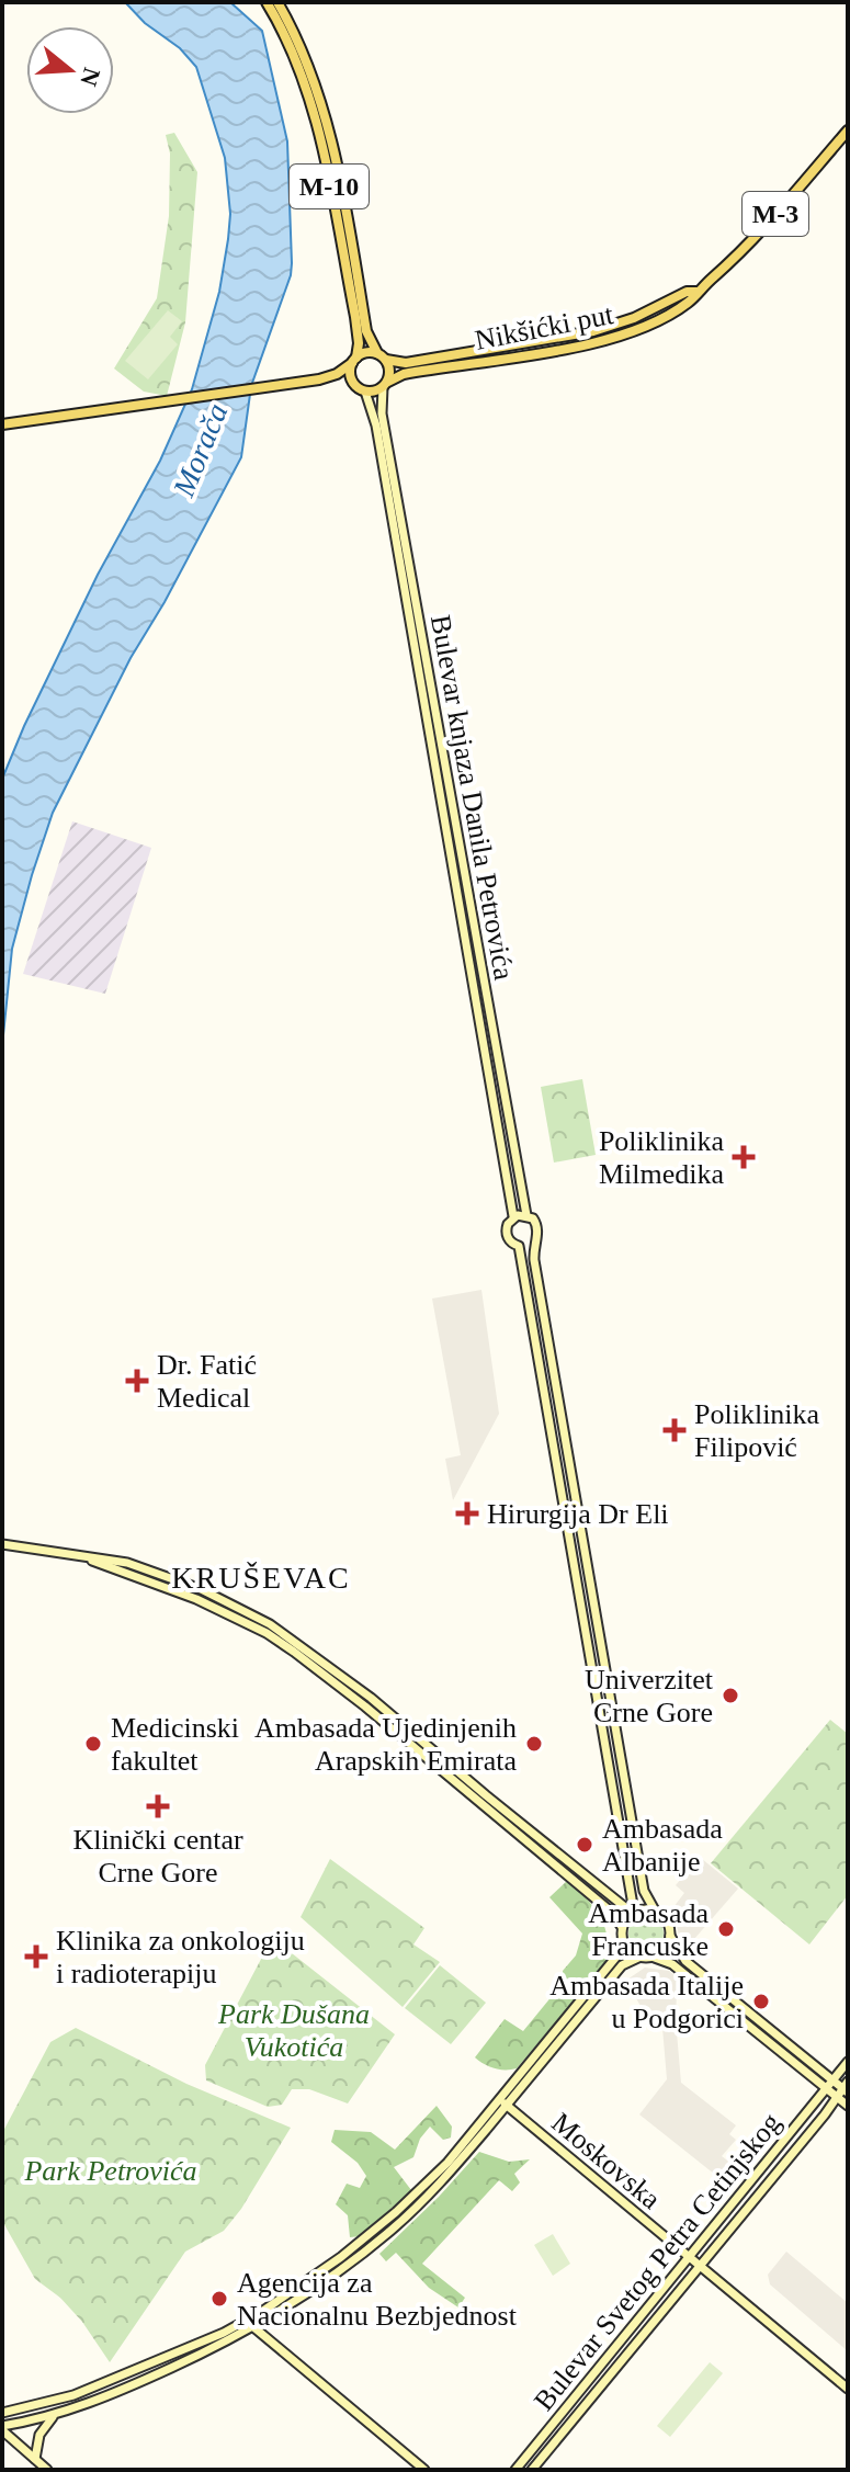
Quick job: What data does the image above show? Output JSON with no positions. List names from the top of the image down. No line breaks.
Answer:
{"streets":{"main road":["M-10","M-3","Nikšićki put","Bulevar knjaza Danila Petrovića","Moskovska","Bulevar Svetog Petra Cetinjskog"]},"crossings":[["M-10","M-3"],["M-10","Nikšićki put"],["M-10","Bulevar knjaza Danila Petrovića"],["M-3","Nikšićki put"],["M-3","Bulevar knjaza Danila Petrovića"],["Nikšićki put","Bulevar knjaza Danila Petrovića"],["Moskovska","Bulevar Svetog Petra Cetinjskog"]],"districts":["KRUŠEVAC"],"water":["Morača"],"parks":["Park Dušana Vukotića","Park Petrovića"],"places":{"health":["Poliklinika Milmedika","Dr. Fatić Medical","Poliklinika Filipović","Hirurgija Dr Eli","Klinički centar Crne Gore","Klinika za onkologiju i radioterapiju"],"other":["Univerzitet Crne Gore","Medicinski fakultet","Ambasada Ujedinjenih Arapskih Emirata","Ambasada Albanije","Ambasada Francuske","Ambasada Italije u Podgorici","Agencija za Nacionalnu Bezbjednost"]},"north":"right"}
